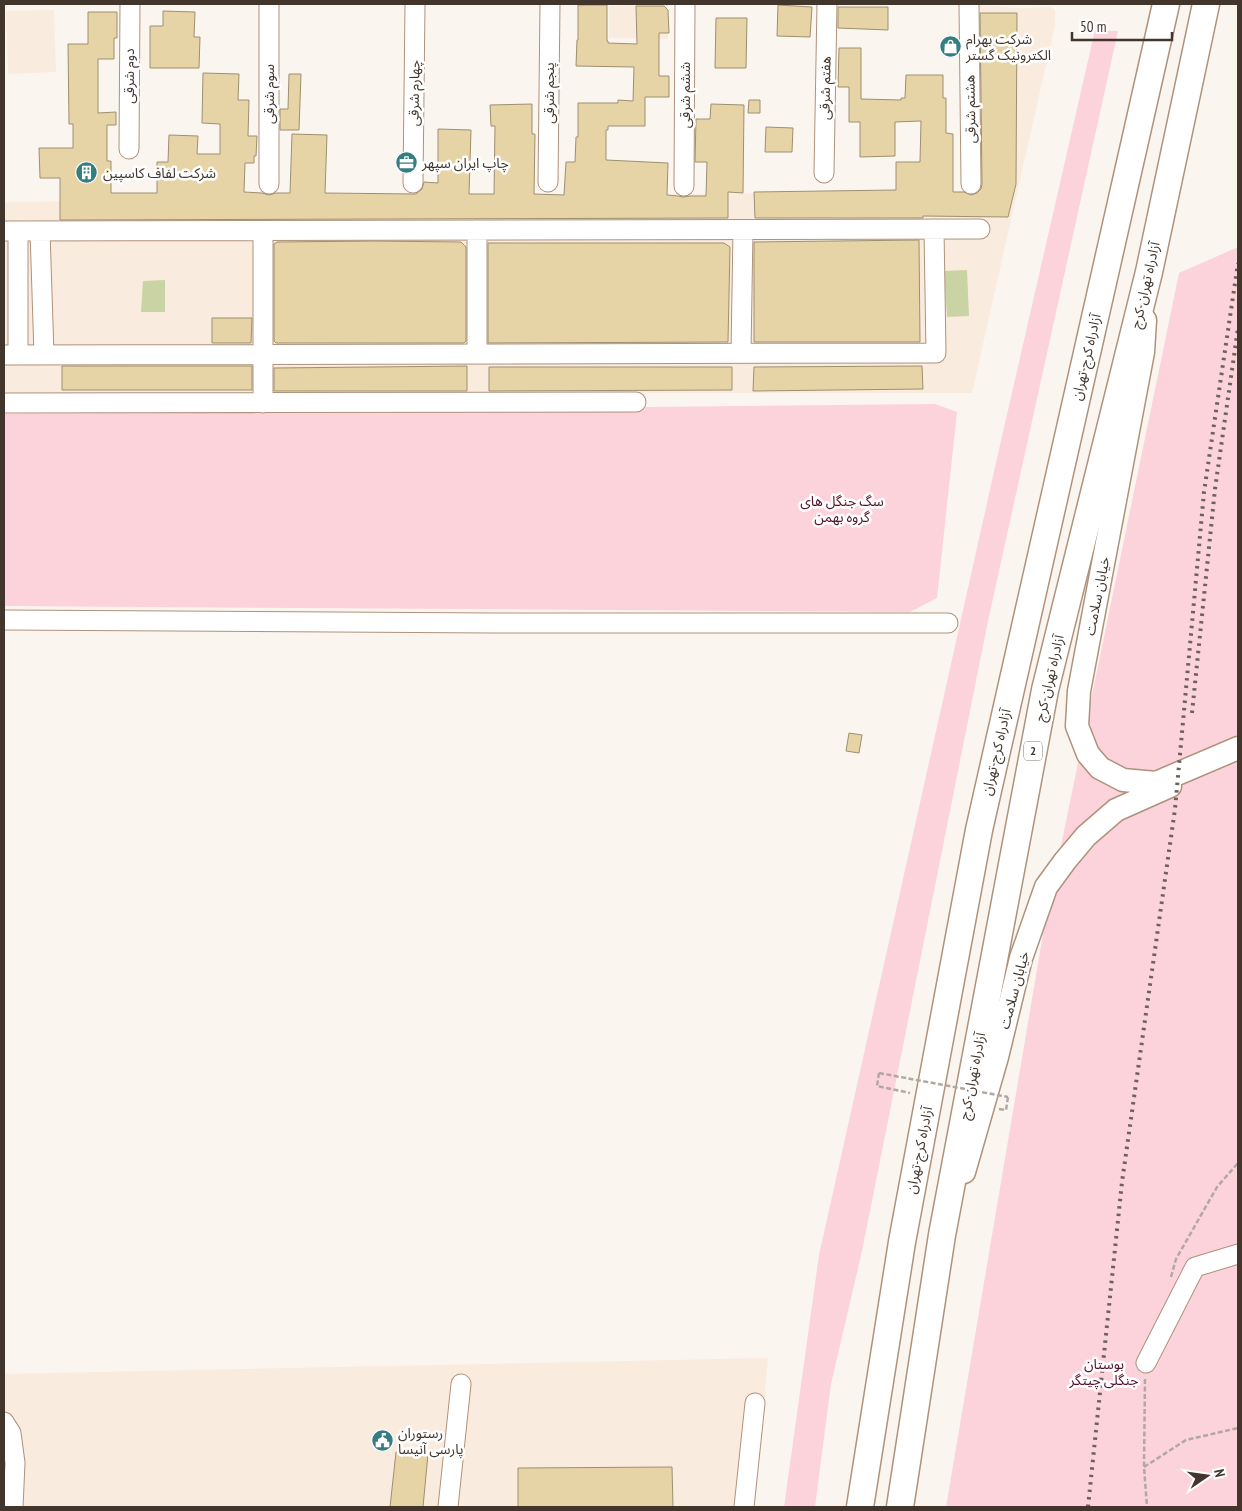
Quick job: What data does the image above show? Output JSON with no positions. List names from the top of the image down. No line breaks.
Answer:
{"streets":{"highway":["آزادراه تهران-کرج","آزادراه کرج-تهران","2"],"main road":["خیابان سلامت"],"street":["دوم شرقی","هفتم شرقی","چهارم شرقی","پنجم شرقی","سوم شرقی","ششم شرقی","هشتم شرقی"]},"crossings":[["آزادراه تهران-کرج","خیابان سلامت"]],"parks":["سگ جنگل های گروه بهمن","بوستان جنگلی چیتگر"],"places":{"shop":["شرکت بهرام الکترونیک گستر"],"office":["چاپ ایران سپهر"],"building":["شرکت لفاف کاسپین"],"public building":["رستوران پارسی آنیسا"]},"scale_bar":"50 m","north":"right"}
